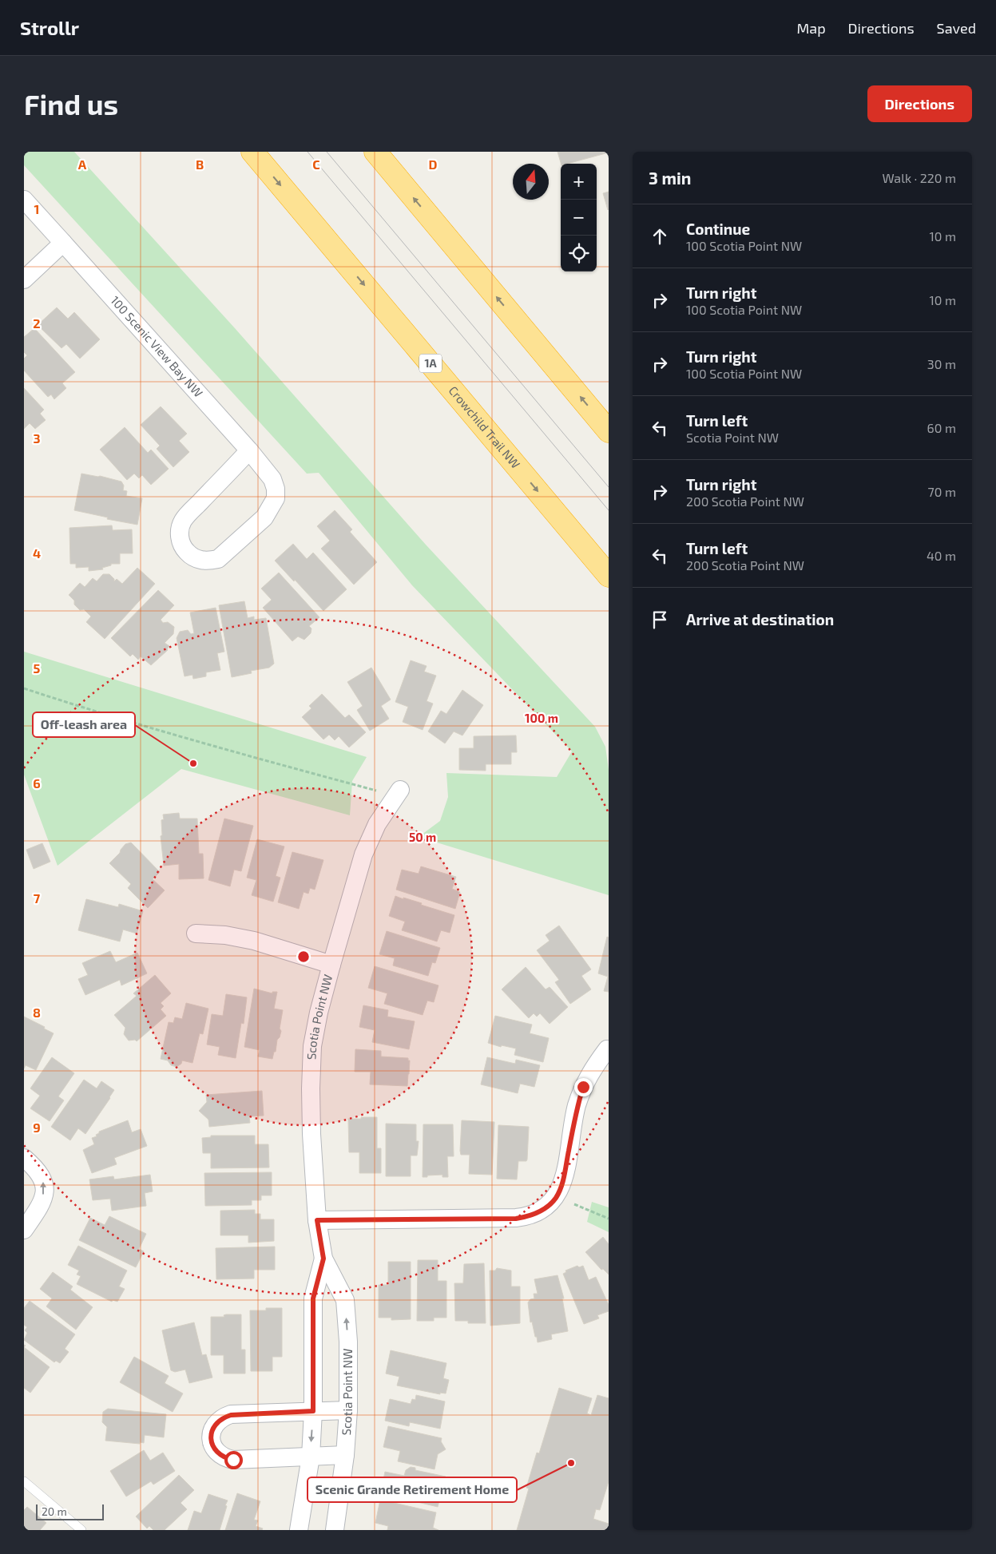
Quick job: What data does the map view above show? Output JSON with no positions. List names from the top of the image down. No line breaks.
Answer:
{"streets":{"highway":["1A","Crowchild Trail NW"],"street":["100 Scenic View Bay NW","Scotia Point NW"]},"places":["Off-leash area","Scenic Grande Retirement Home"],"scale_bar":"20 m","north":"top","page":{"header":"Strollr","nav":["Map","Directions","Saved"],"buttons":"Directions","title":"Find us","heading":["3 min","Walk · 220 m"],"map_buttons":["+","−"],"list":[["Continue","100 Scotia Point NW","10 m"],["Turn right","100 Scotia Point NW","10 m"],["Turn right","100 Scotia Point NW","30 m"],["Turn left","Scotia Point NW","60 m"],["Turn right","200 Scotia Point NW","70 m"],["Turn left","200 Scotia Point NW","40 m"],"Arrive at destination"],"scale":"20 m"},"grid":{"columns":["A","B","C","D"],"rows":["1","2","3","4","5","6","7","8","9"]},"rings":["100 m","50 m"]}
